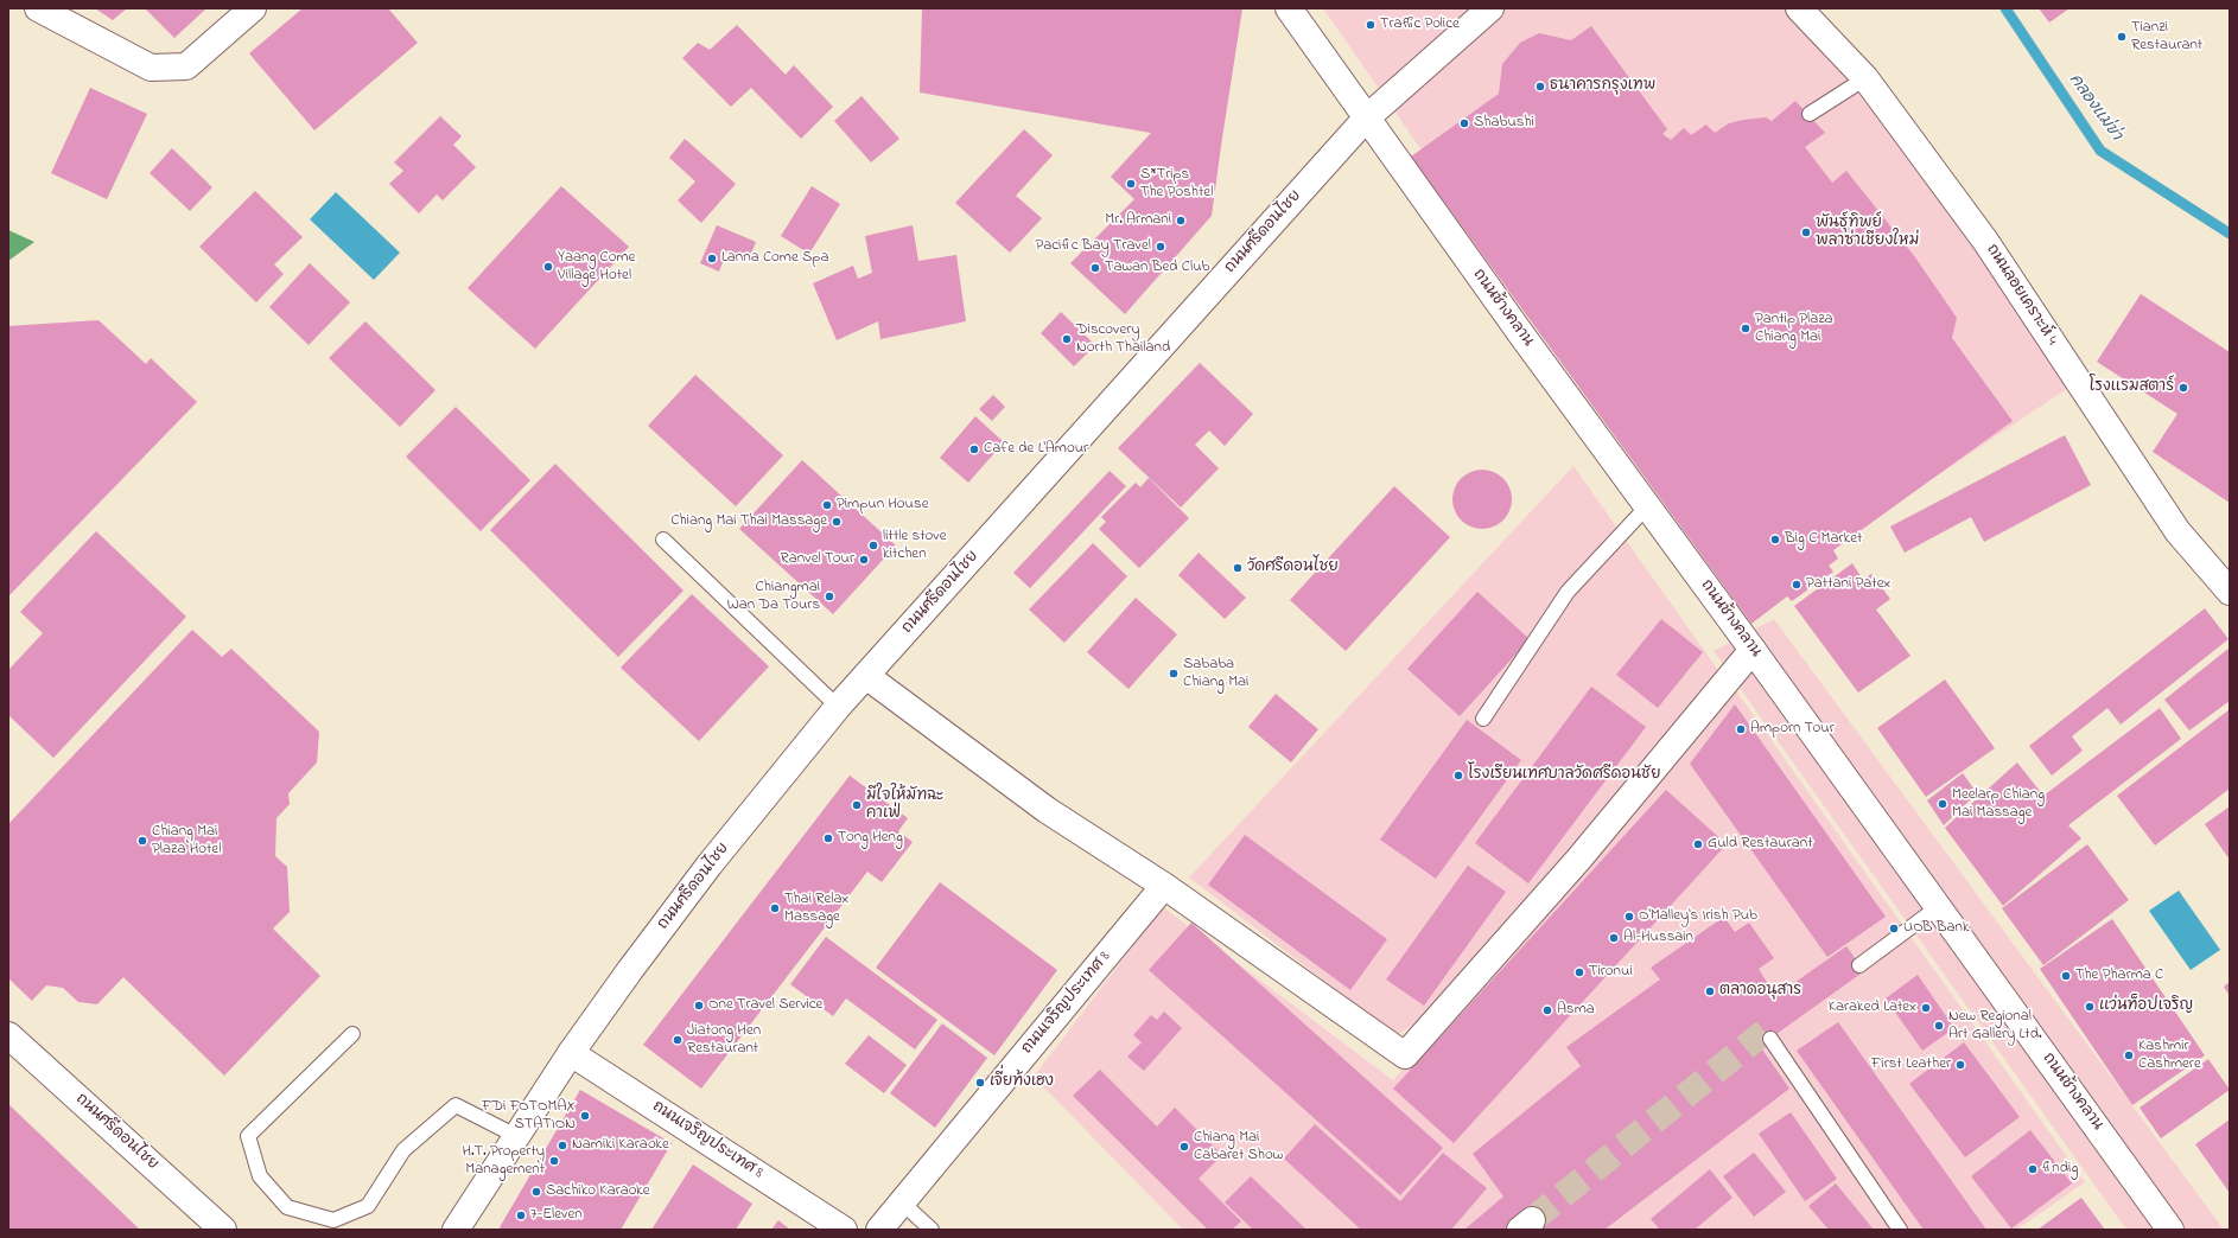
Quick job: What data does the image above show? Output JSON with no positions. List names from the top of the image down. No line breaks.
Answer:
{"streets":{"street":["ถนนศรีดอนไชย","ถนนลอยเคราะห์ 4","ถนนช้างคลาน","ถนนเจริญประเทศ 8"]},"crossings":[["ถนนศรีดอนไชย","ถนนช้างคลาน"],["ถนนศรีดอนไชย","ถนนเจริญประเทศ 8"]],"water":["คลองแม่ข่า"],"places":["Traffic Police","Tianzi Restaurant","ธนาคารกรุงเทพ","Shabushi","S*Trips The Poshtel","Mr. Armani","พันธุ์ทิพย์ พลาซ่าเชียงใหม่","Pacific Bay Travel","Lanna Come Spa","Yaang Come Village Hotel","Tawan Bed Club","Pantip Plaza Chiang Mai","Discovery North Thailand","โรงแรมสตาร์","Cafe de L'Amour","Pimpun House","Chiang Mai Thai Massage","Big C Market","little stove kitchen","Ranvel Tour","วัดศรีดอนไชย","Pattani Patex","Chiangmai Wan Da Tours","Sababa Chiang Mai","Amporn Tour","โรงเรียนเทศบาลวัดศรีดอนชัย","Meelarp Chiang Mai Massage","มีใจให้มัทฉะ คาเฟ่","Tong Heng","Chiang Mai Plaza Hotel","Guld Restaurant","Thai Relax Massage","O'Malley's Irish Pub","UOB Bank","Al-Hussain","Tironui","The Pharma C","ตลาดอนุสาร","One Travel Service","แว่นท็อปเจริญ","Karaked Latex","Asma","New Regional Art Gallery Ltd.","Jiatong Hen Restaurant","Kashmir Cashmere","First Leather","เจี่ยท้งเฮง","FDi FOTOMAX STATION","Namiki Karaoke","Chiang Mai Cabaret Show","H.T. Property Management","findig","Sachiko Karaoke","7-Eleven"]}
